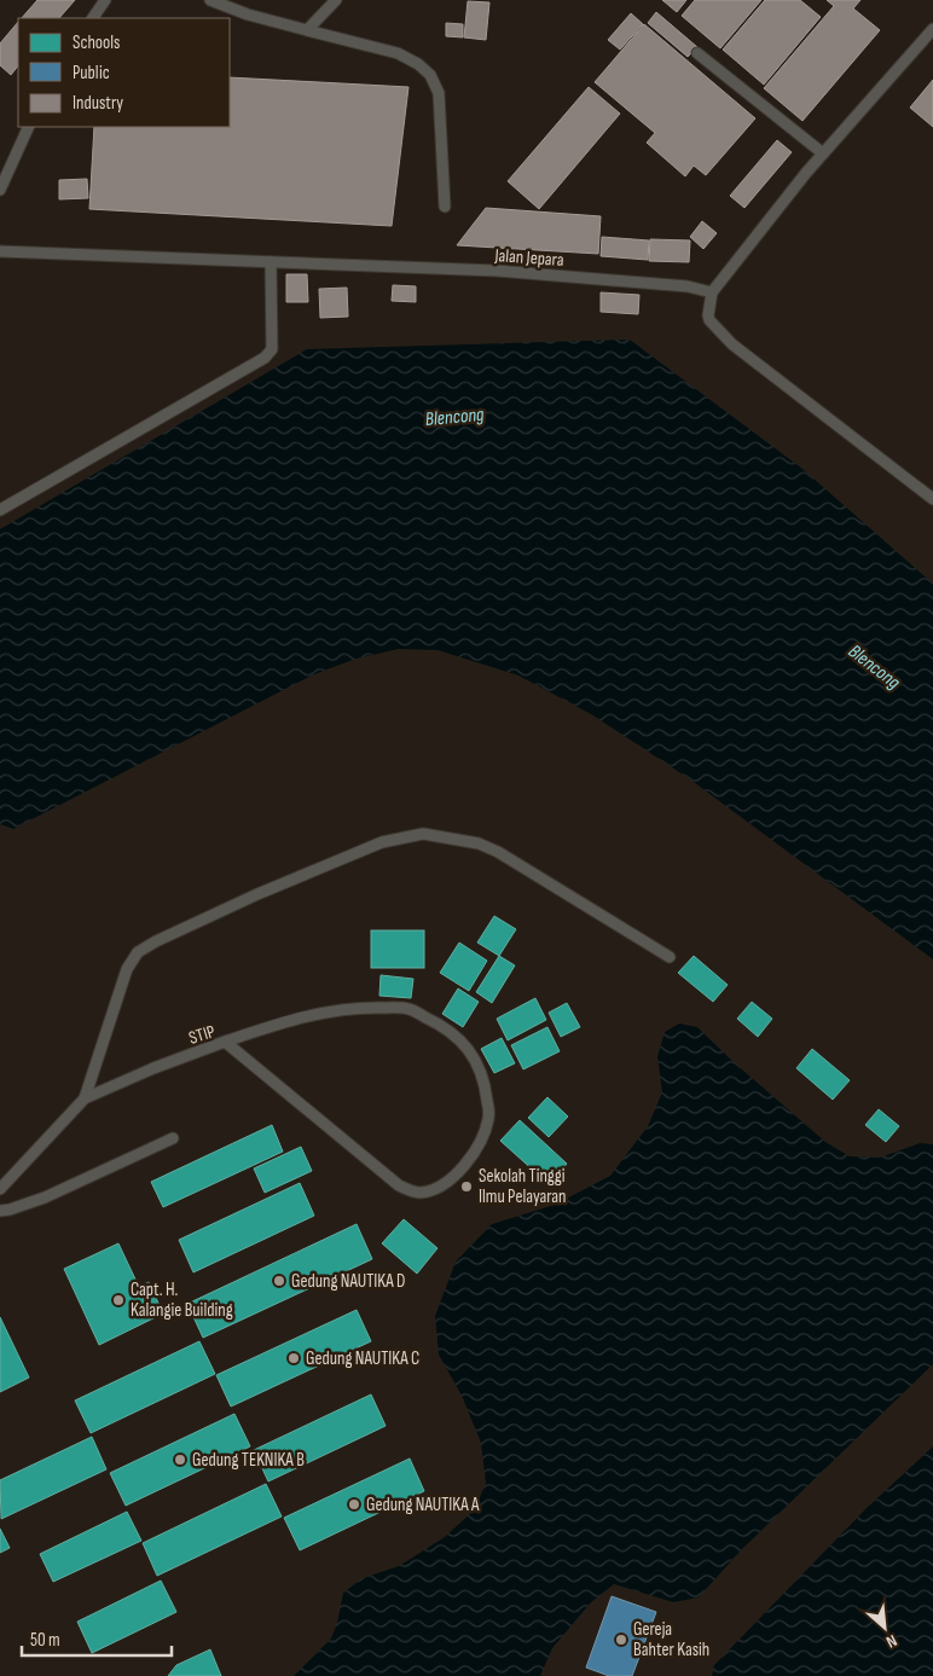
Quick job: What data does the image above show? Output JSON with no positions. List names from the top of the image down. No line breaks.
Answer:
{"streets":{"lane":["Jalan Jepara","STIP"]},"water":["Blencong"],"places":["Sekolah Tinggi Ilmu Pelayaran","Gedung NAUTIKA D","Capt. H. Kalangie Building","Gedung NAUTIKA C","Gedung TEKNIKA B","Gedung NAUTIKA A","Gereja Bahter Kasih"],"legend":["Schools","Public","Industry"],"scale_bar":"50 m","north":"bottom right"}
